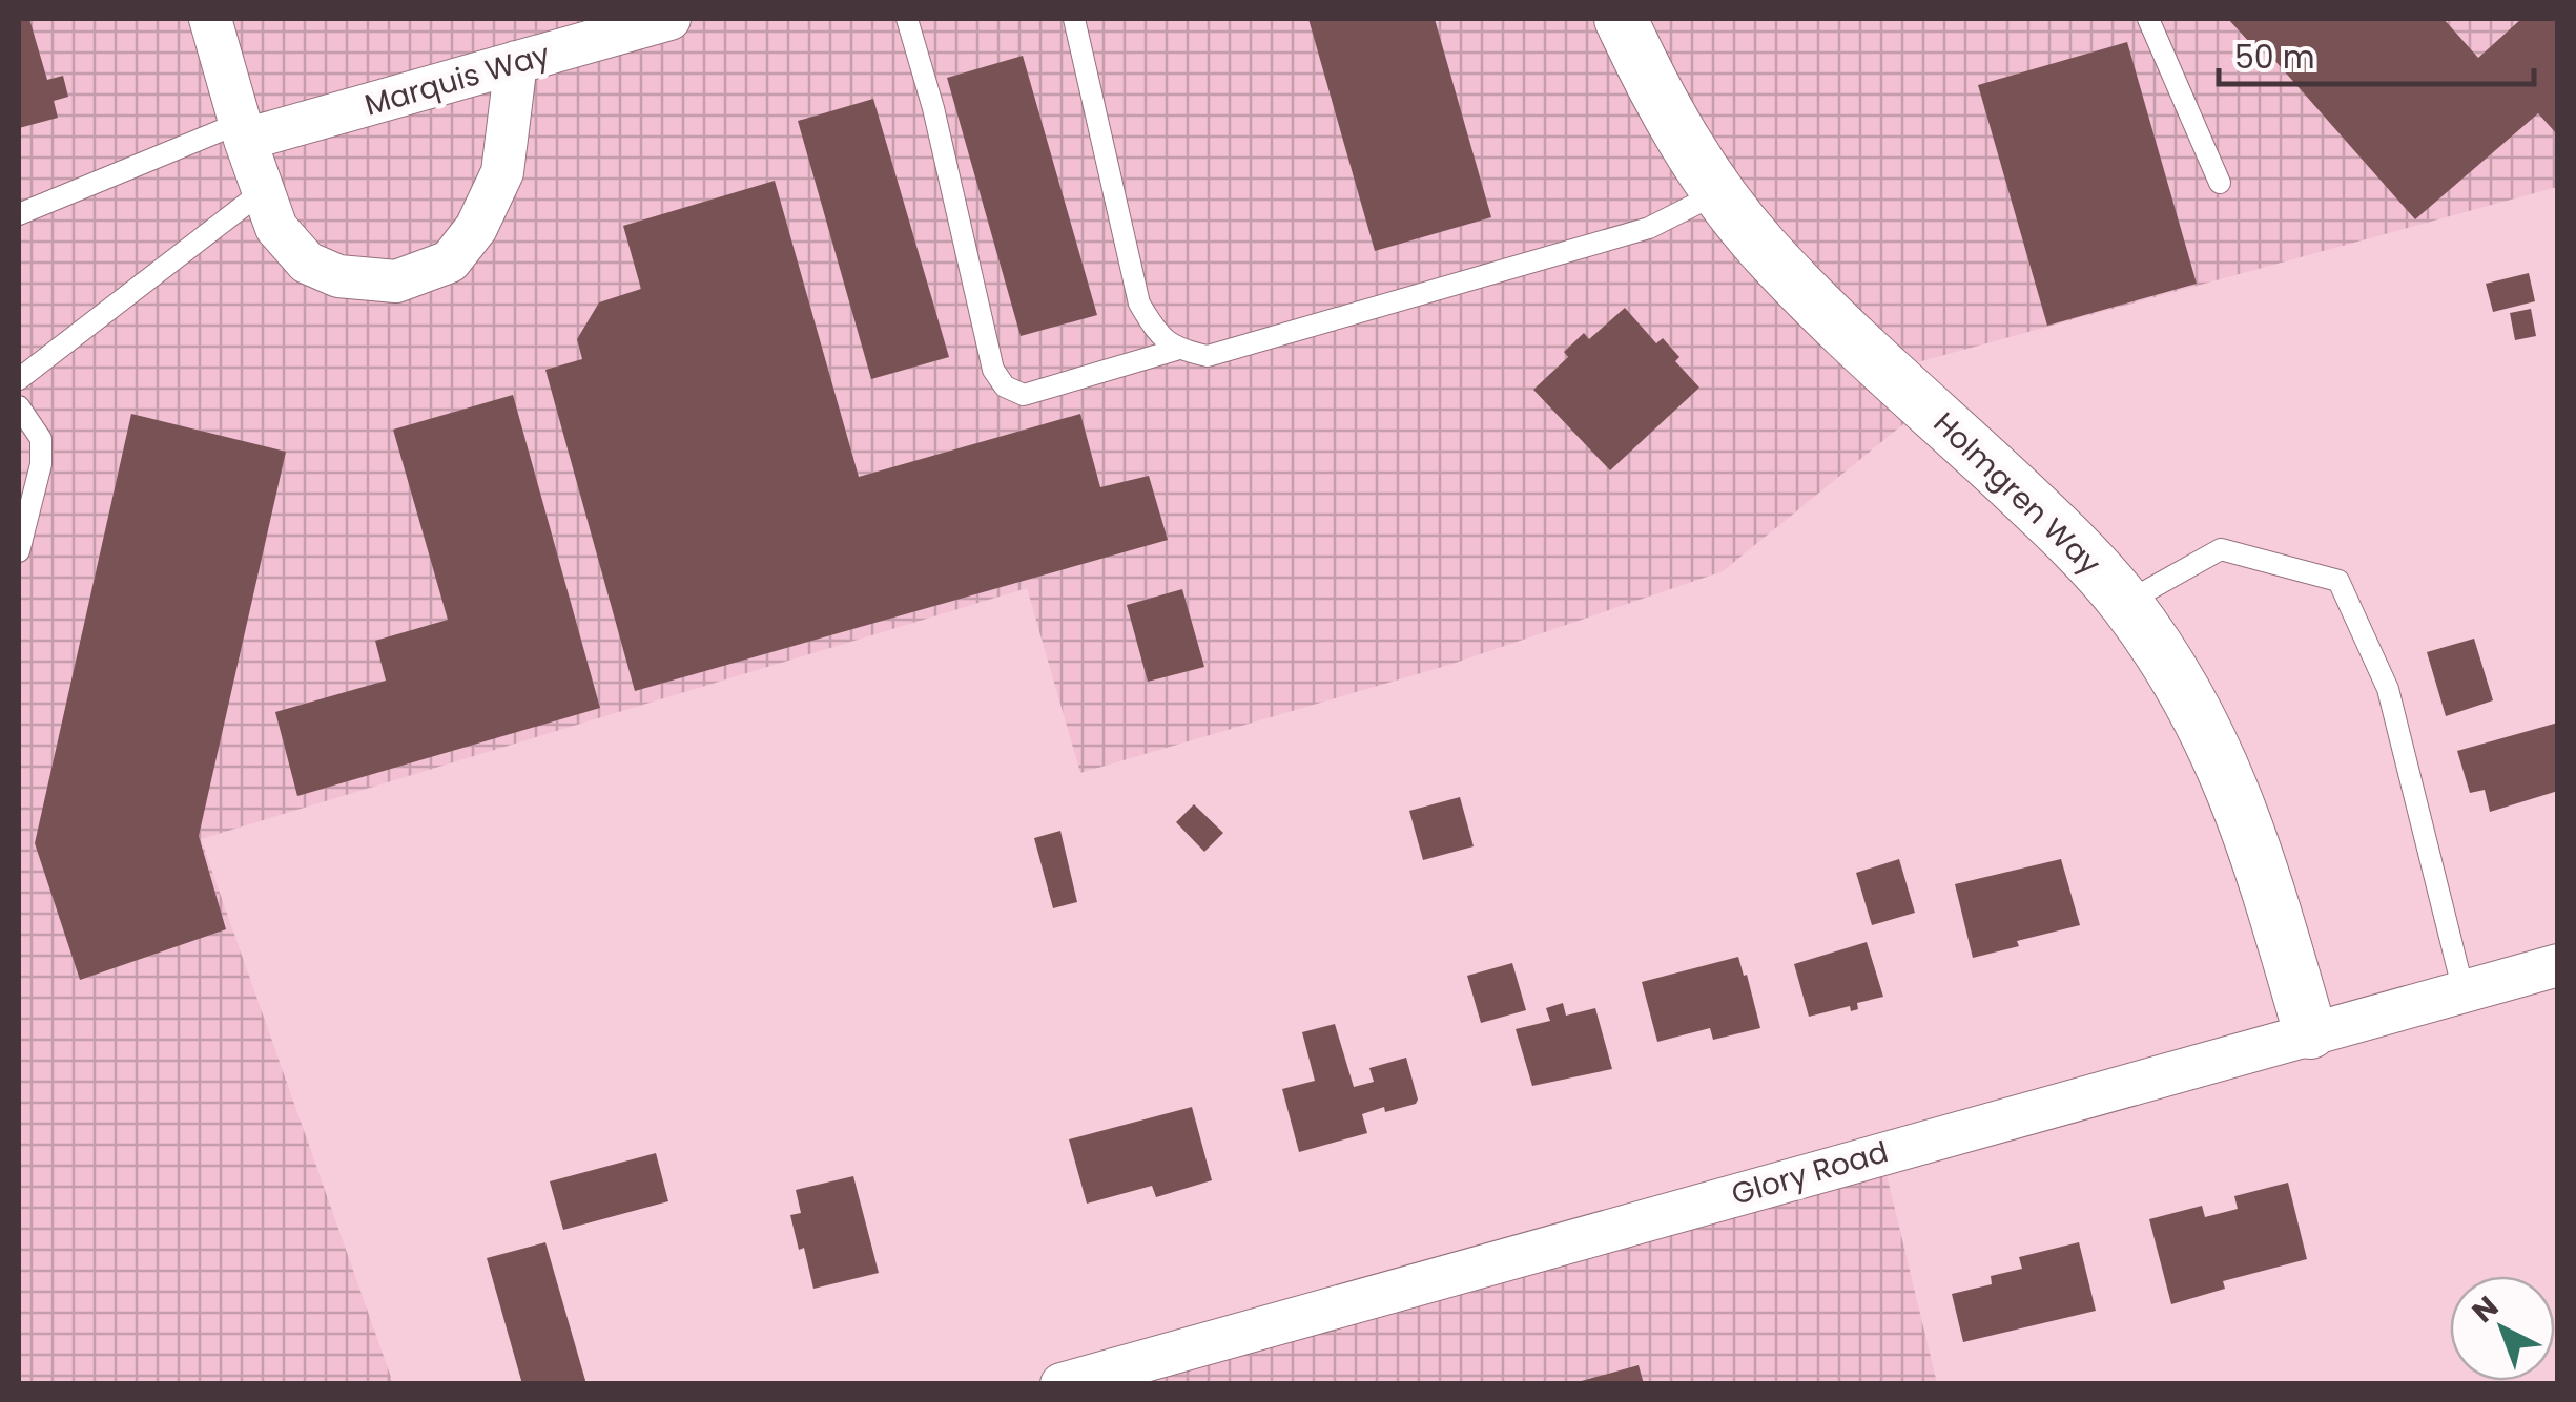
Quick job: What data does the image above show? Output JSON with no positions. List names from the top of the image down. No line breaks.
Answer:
{"streets":{"street":["Marquis Way","Holmgren Way","Glory Road"]},"crossings":[["Holmgren Way","Glory Road"]],"scale_bar":"50 m","north":"top left"}
